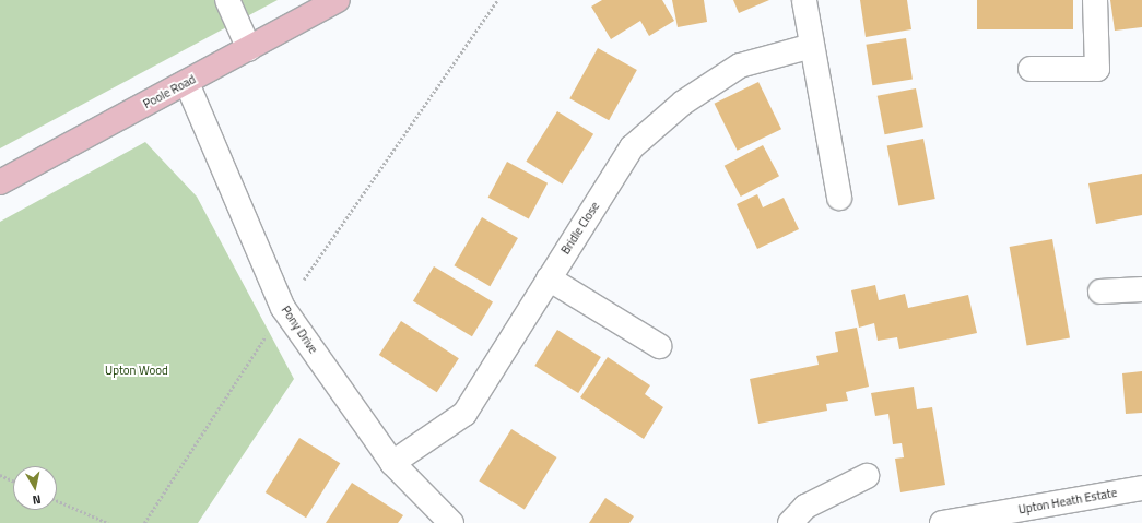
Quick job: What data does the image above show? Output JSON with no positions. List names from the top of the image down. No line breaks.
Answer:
{"streets":{"main road":["Poole Road"],"street":["Bridle Close","Pony Drive","Upton Heath Estate"]},"crossings":[["Poole Road","Pony Drive"],["Bridle Close","Pony Drive"]],"parks":["Upton Wood"],"north":"bottom"}
